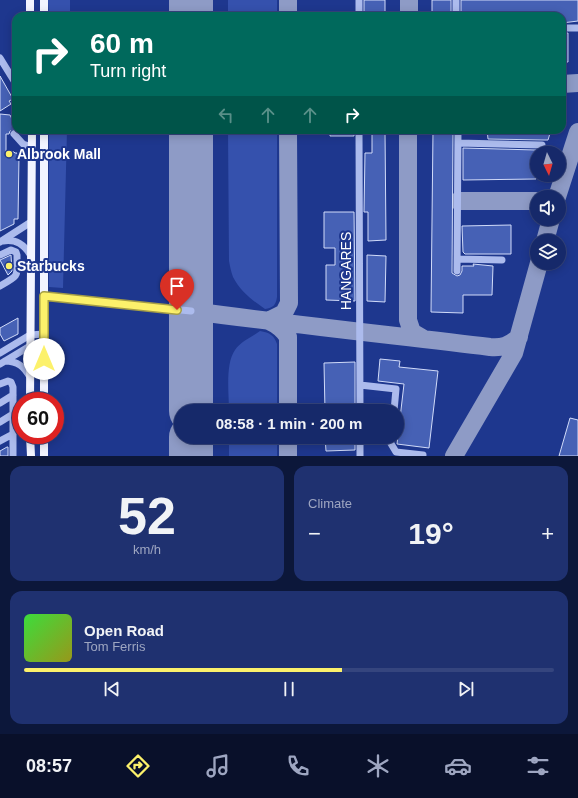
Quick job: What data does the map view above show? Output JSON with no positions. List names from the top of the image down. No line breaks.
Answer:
{"streets":{"lane":["HANGARES"]},"places":["Albrook Mall","Starbucks"],"north":"bottom","page":{"turn":["60 m","Turn right"],"limit":"60","trip":"08:58 · 1 min · 200 m","tile":[["52","km/h"],"Climate"],"heat":["−","19°","+"],"song":["Open Road","Tom Ferris"],"tabs":"08:57"}}
